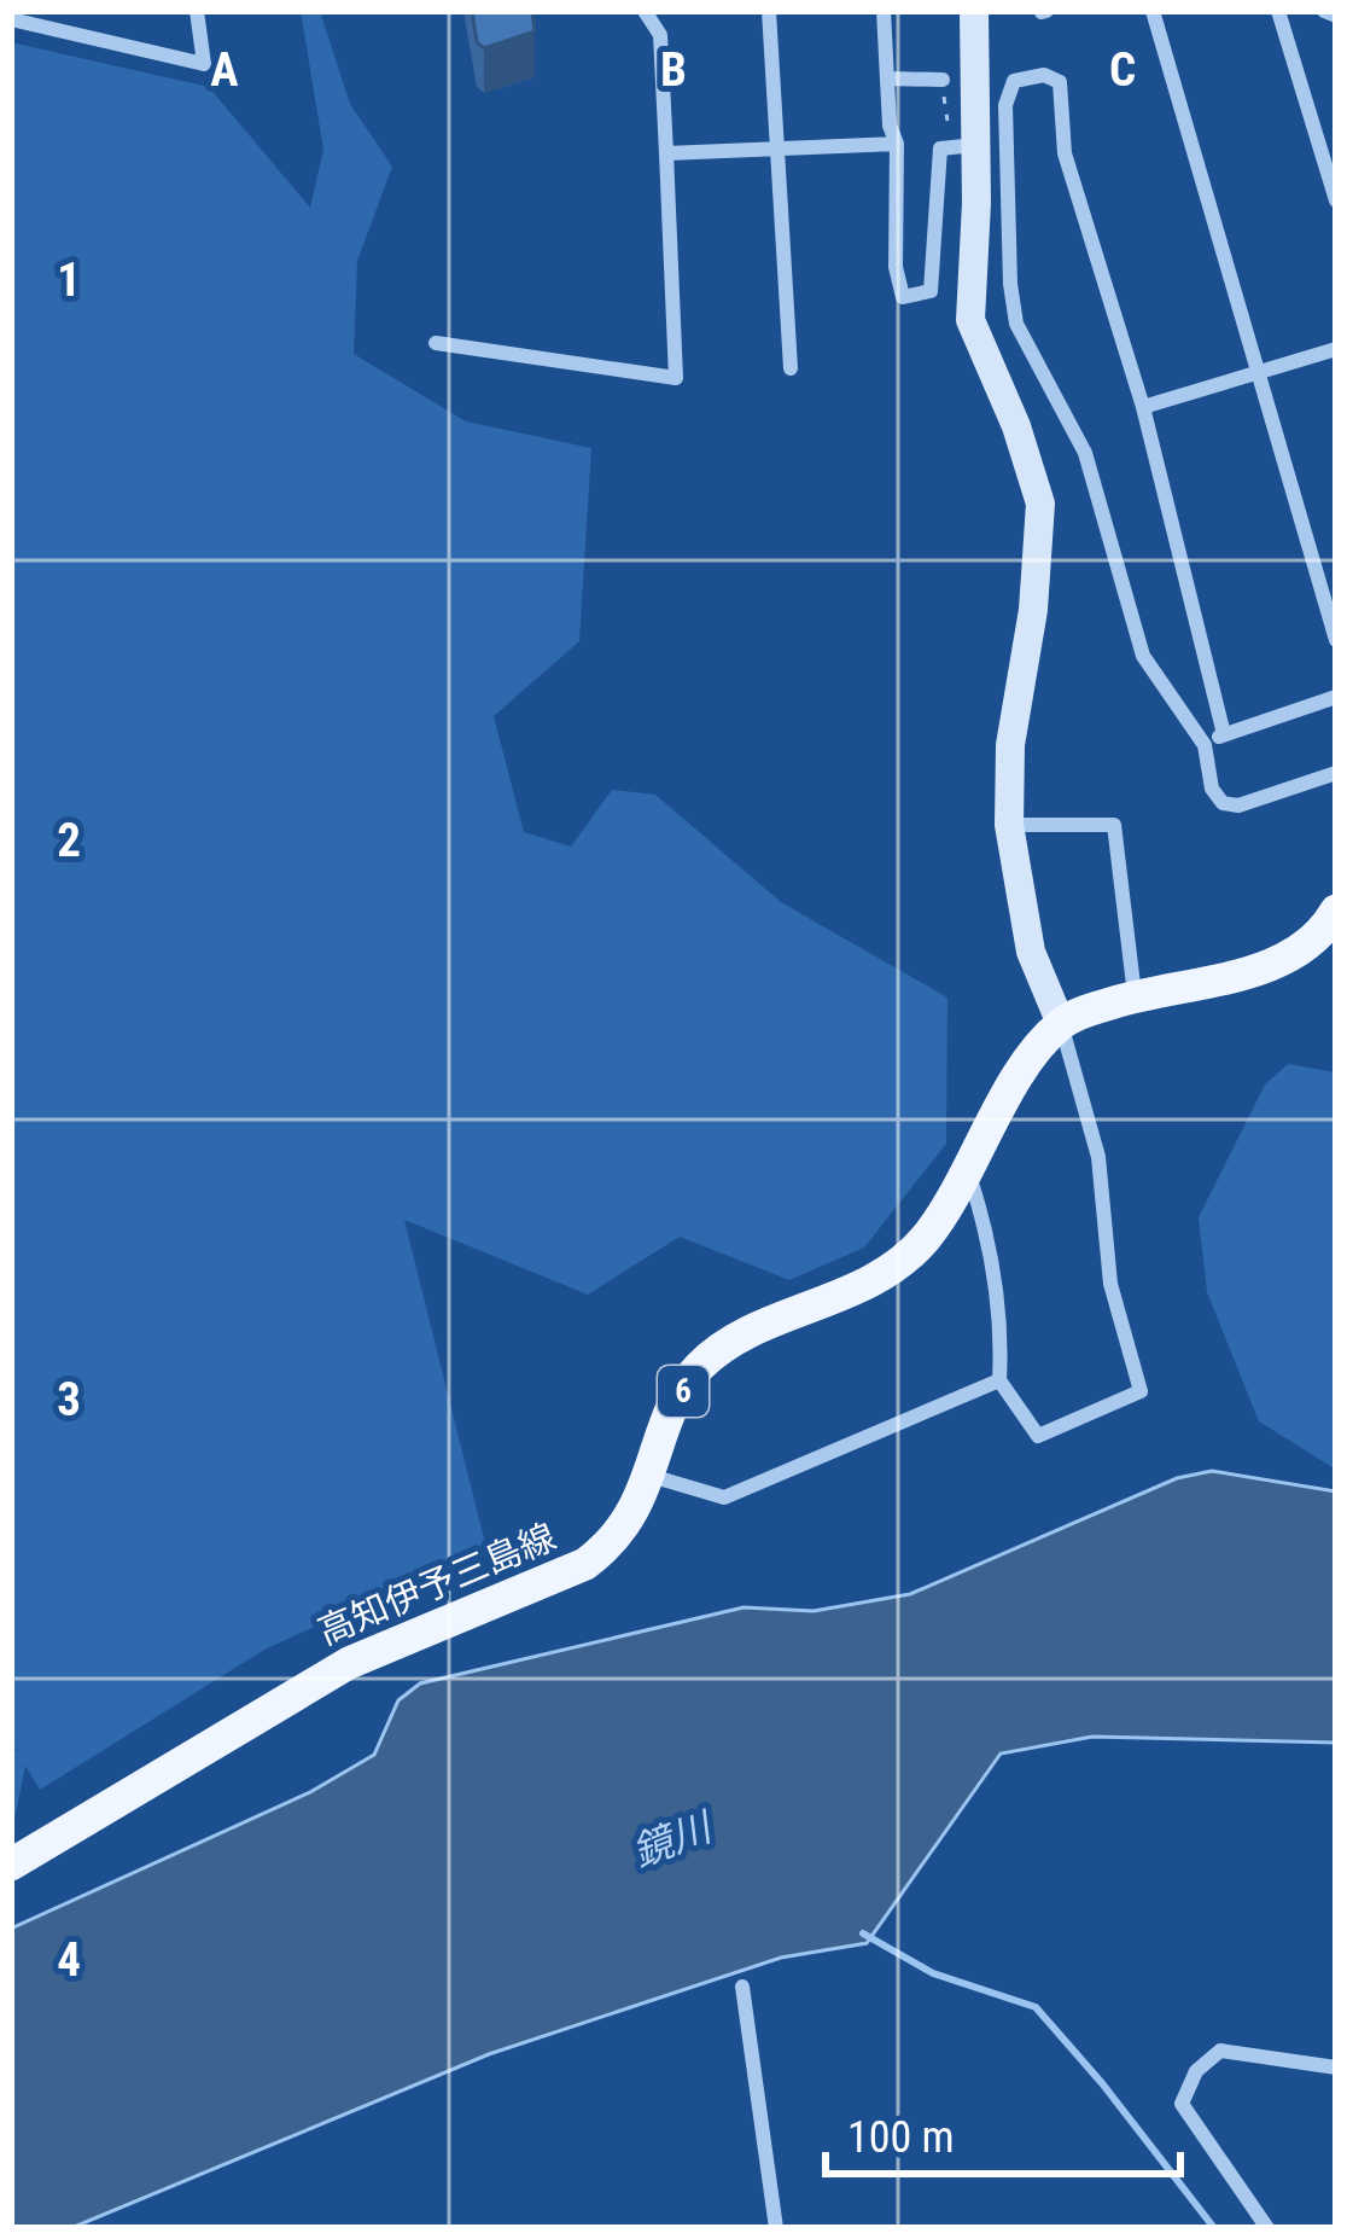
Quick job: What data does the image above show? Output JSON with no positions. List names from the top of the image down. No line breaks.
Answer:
{"streets":{"main road":["6","高知伊予三島線"]},"water":["鏡川"],"scale_bar":"100 m","grid":{"columns":["A","B","C"],"rows":["1","2","3","4"]}}
